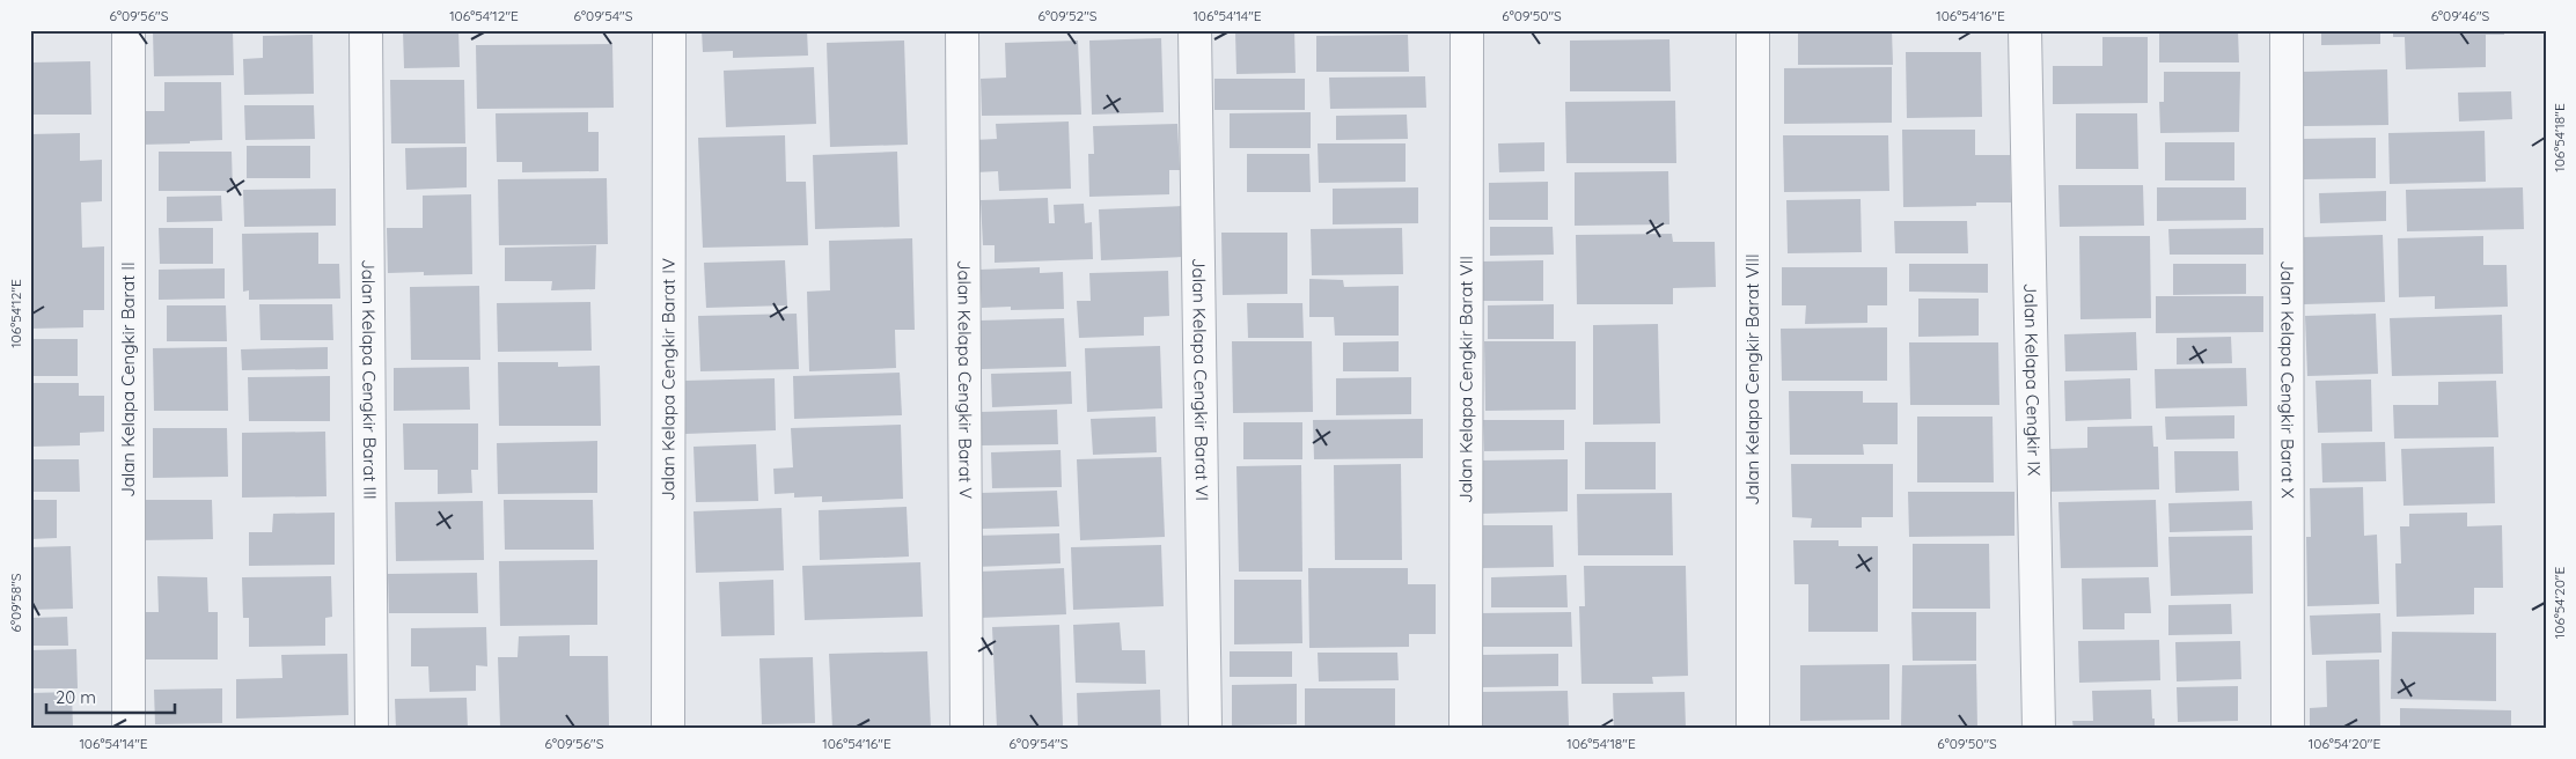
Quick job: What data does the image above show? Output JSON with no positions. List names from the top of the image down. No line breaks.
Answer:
{"streets":{"street":["Jalan Kelapa Cengkir Barat II","Jalan Kelapa Cengkir Barat III","Jalan Kelapa Cengkir Barat IV","Jalan Kelapa Cengkir Barat V","Jalan Kelapa Cengkir Barat VI","Jalan Kelapa Cengkir Barat VII","Jalan Kelapa Cengkir Barat VIII","Jalan Kelapa Cengkir IX","Jalan Kelapa Cengkir Barat X"]},"scale_bar":"20 m","coordinates":["6°09'56\"S","106°54'12\"E","6°09'54\"S","6°09'52\"S","106°54'14\"E","6°09'50\"S","106°54'16\"E","6°09'46\"S","106°54'18\"E","106°54'20\"E","6°09'58\"S"]}
